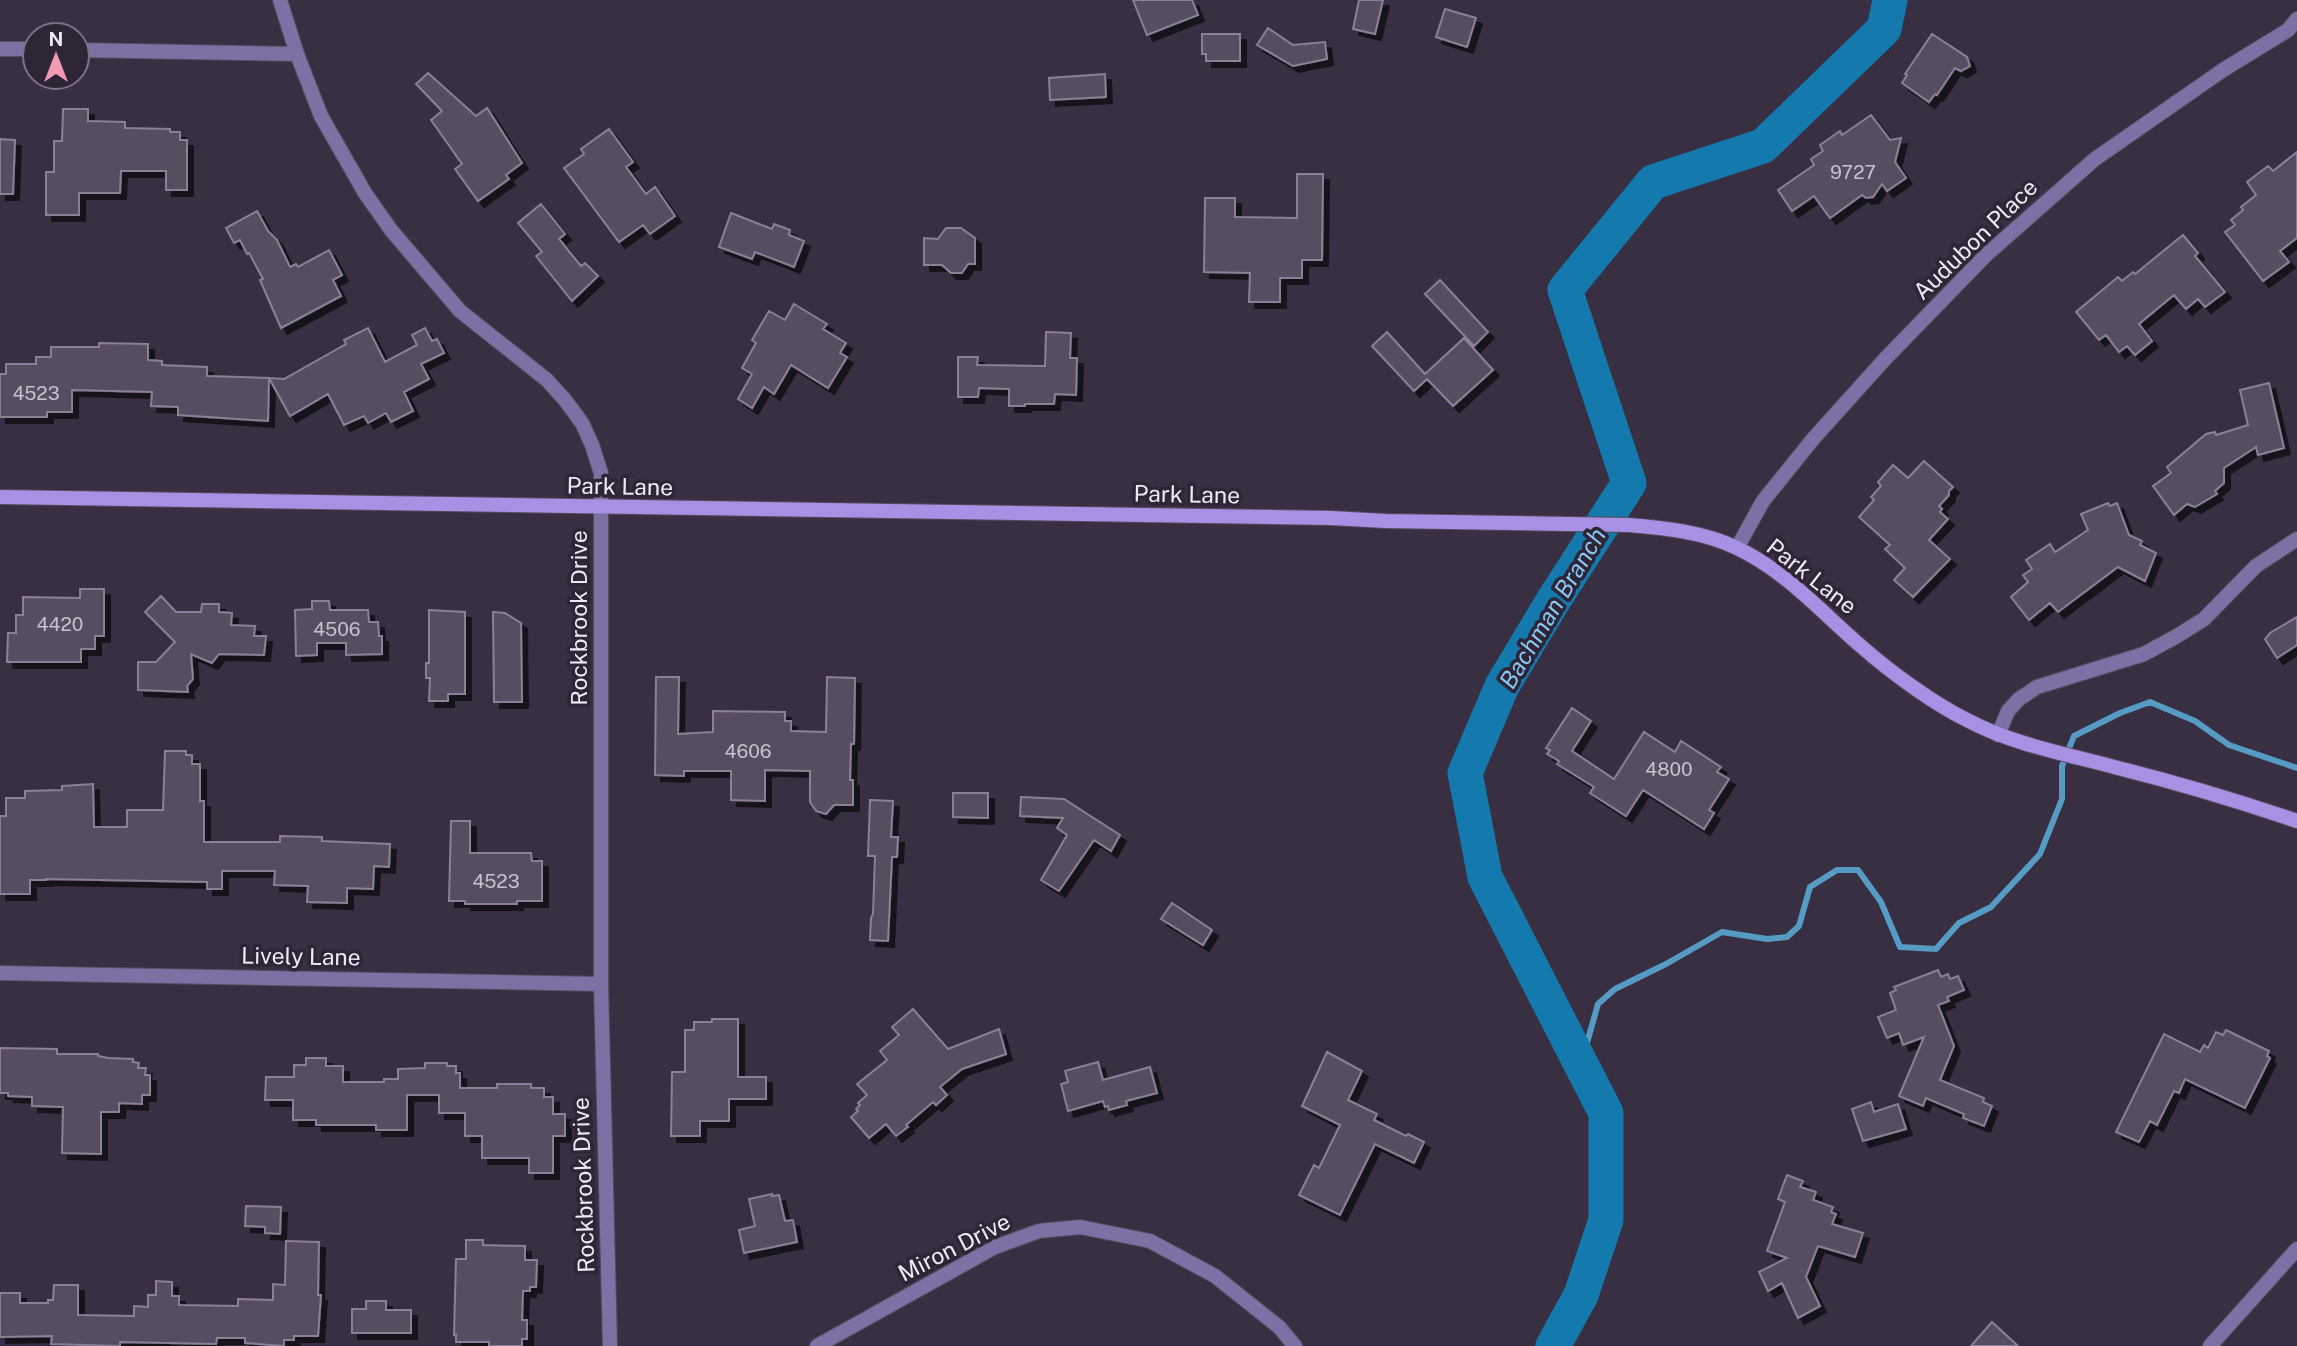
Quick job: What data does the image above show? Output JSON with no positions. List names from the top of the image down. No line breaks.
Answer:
{"streets":{"street":["Audubon Place","Park Lane","Rockbrook Drive","Lively Lane","Miron Drive"]},"crossings":[["Audubon Place","Park Lane"],["Park Lane","Rockbrook Drive"],["Rockbrook Drive","Lively Lane"]],"water":["Bachman Branch"],"house_numbers":["9727","4523","4420","4506","4606","4800","4523"],"north":"top"}
